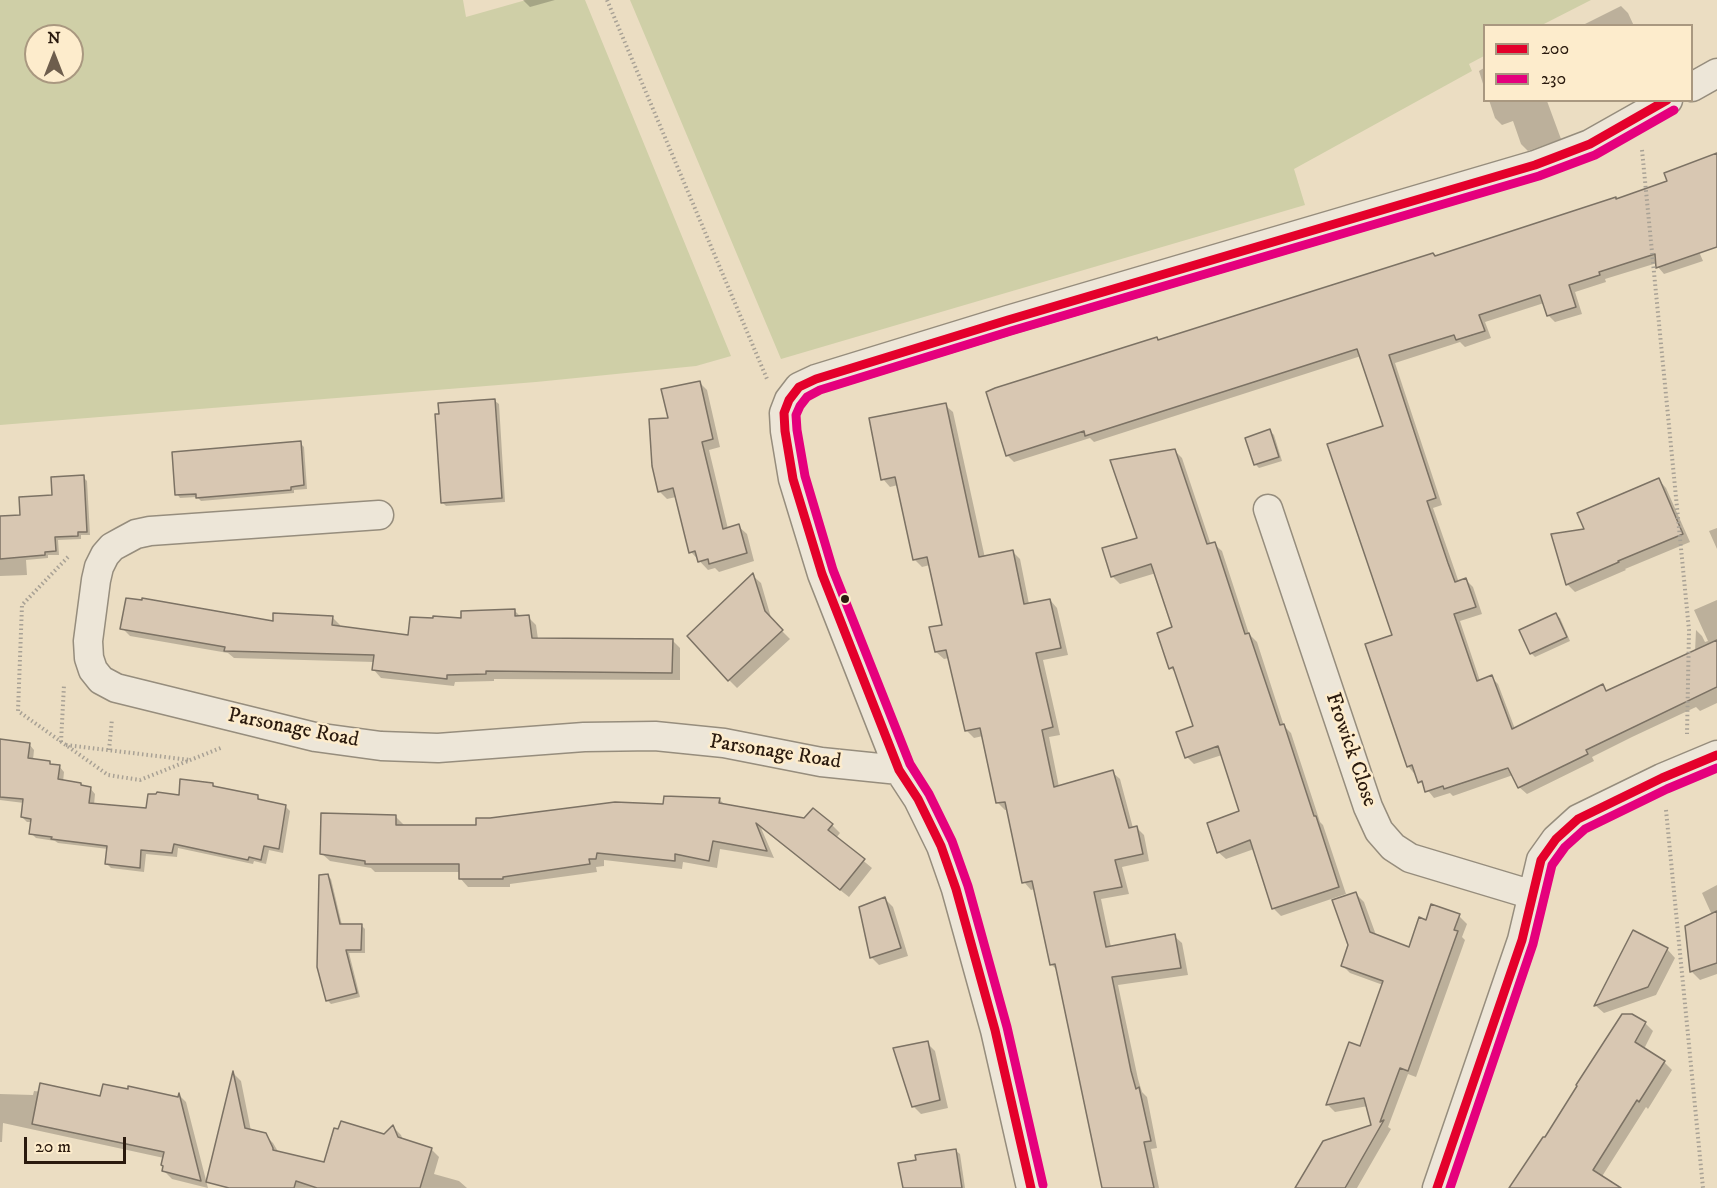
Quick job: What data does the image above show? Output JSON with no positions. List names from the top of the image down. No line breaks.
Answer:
{"streets":{"street":["Parsonage Road","Frowick Close"]},"lines":["transit line 200","transit line 230"],"legend":["200","230"],"scale_bar":"20 m","north":"top"}
